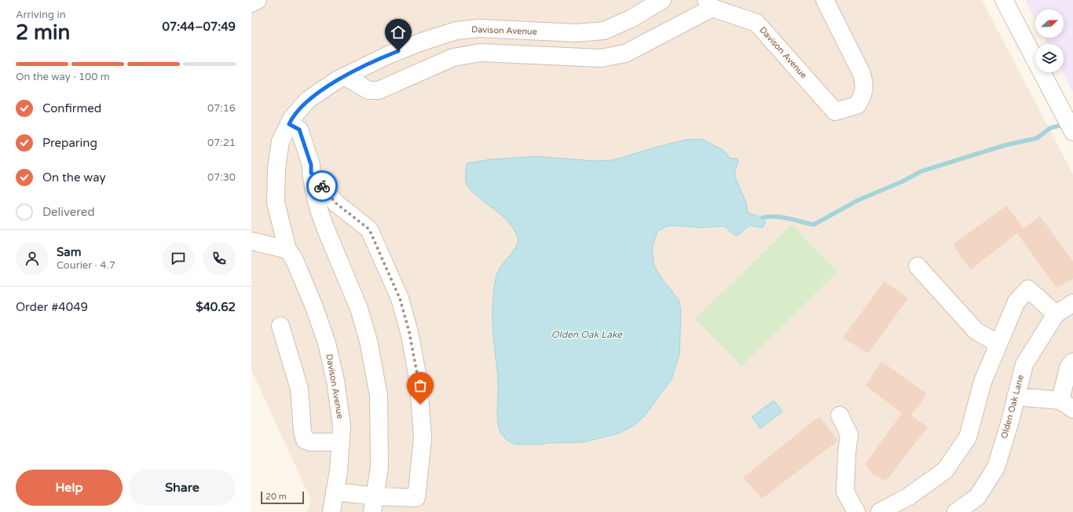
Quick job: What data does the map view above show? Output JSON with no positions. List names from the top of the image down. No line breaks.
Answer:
{"streets":{"street":["Davison Avenue","Olden Oak Lane"]},"water":["Olden Oak Lake"],"scale_bar":"20 m","north":"right","page":{"heading":["2 min","Arriving in","07:44–07:49"],"panel":["Sam","Courier · 4.7","Order #4049","$40.62"],"bar":"On the way · 100 m","list":[["Confirmed","07:16"],["Preparing","07:21"],["On the way","07:30"],"Delivered"],"buttons":["Help","Share"],"scale":"20 m"}}
